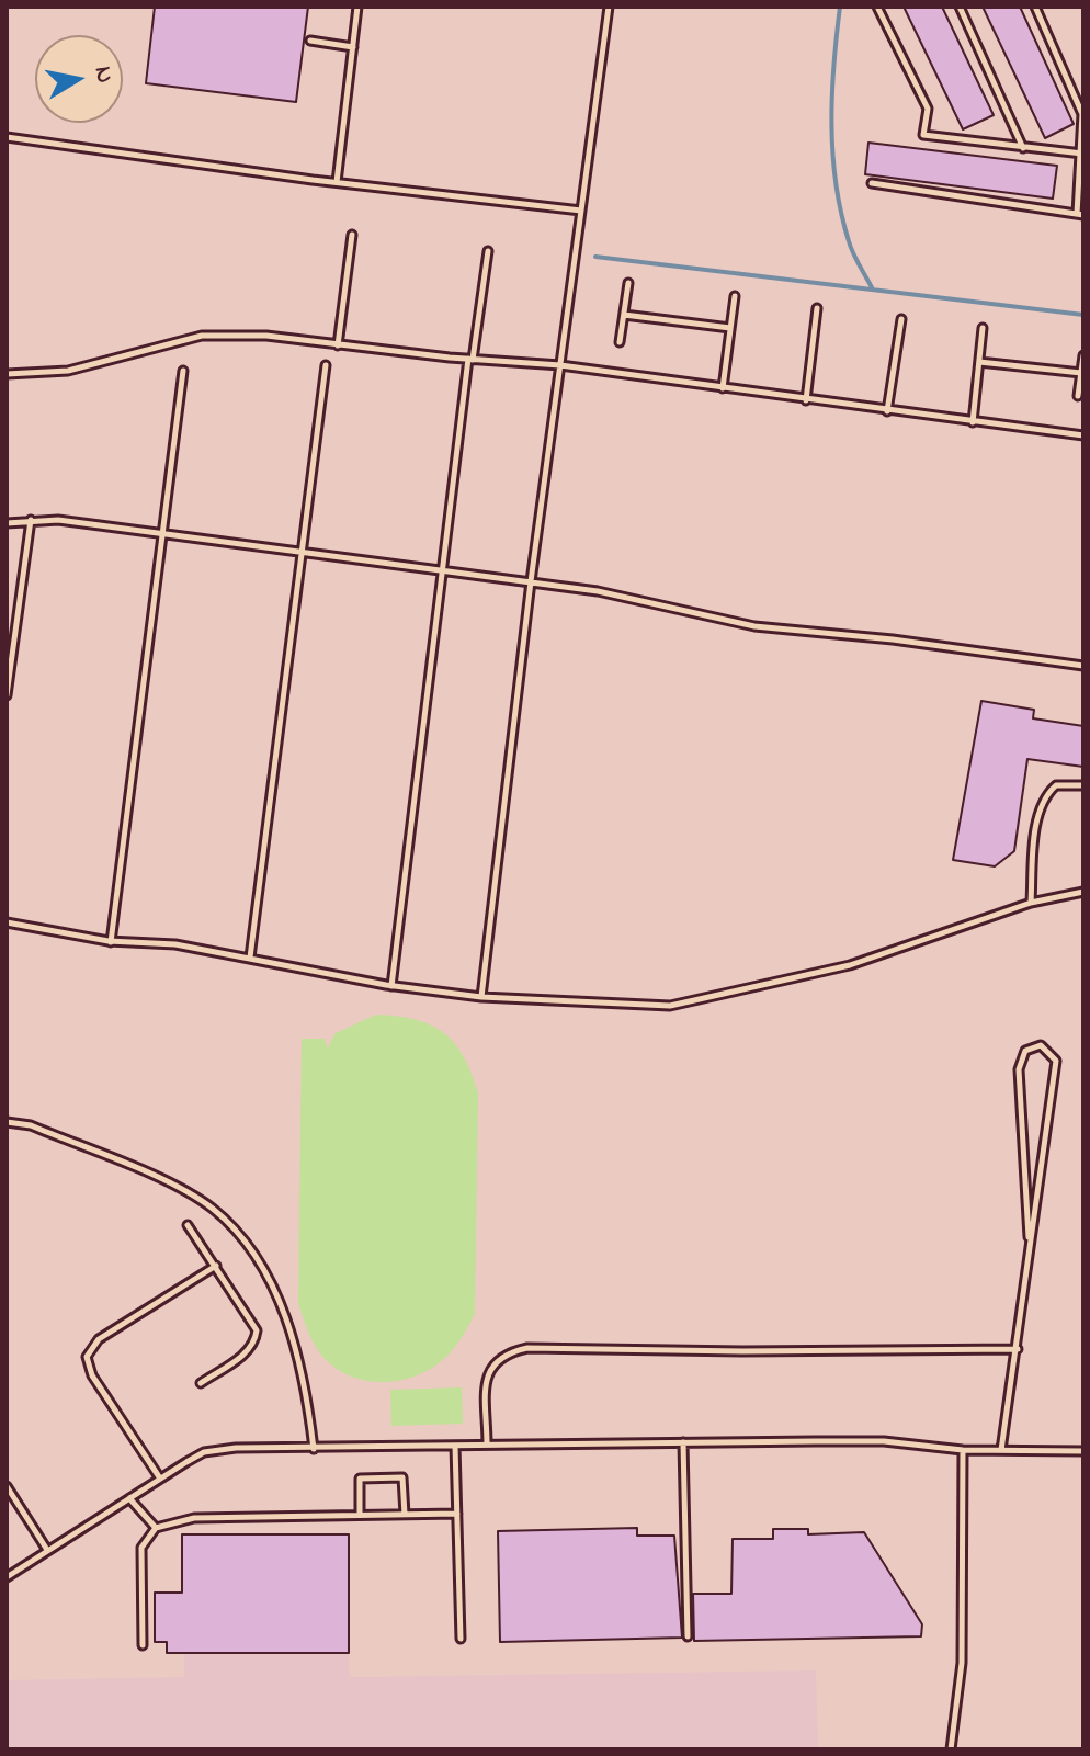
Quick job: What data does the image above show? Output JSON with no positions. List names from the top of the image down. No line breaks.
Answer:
{"north":"right"}
